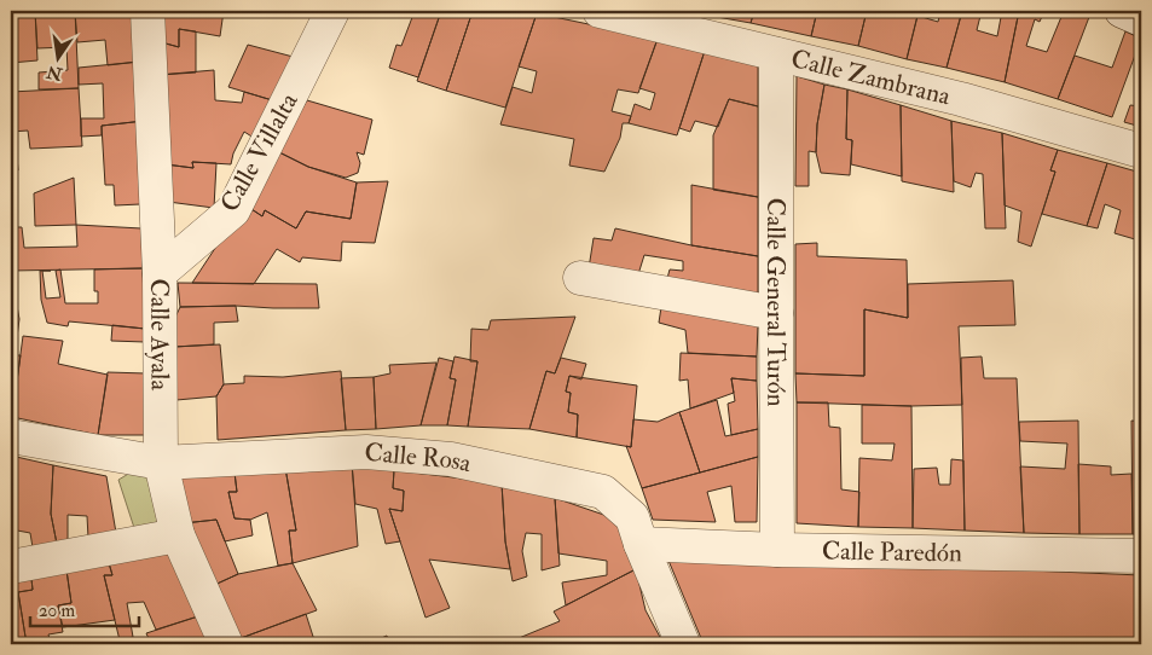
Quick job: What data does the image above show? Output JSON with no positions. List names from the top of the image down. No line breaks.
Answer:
{"streets":{"street":["Calle Zambrana","Calle Villalta","Calle General Turón","Calle Ayala","Calle Rosa","Calle Paredón"]},"crossings":[["Calle Zambrana","Calle General Turón"],["Calle Villalta","Calle Ayala"],["Calle General Turón","Calle Paredón"],["Calle Ayala","Calle Rosa"],["Calle Rosa","Calle Paredón"]],"scale_bar":"20 m","north":"bottom"}
